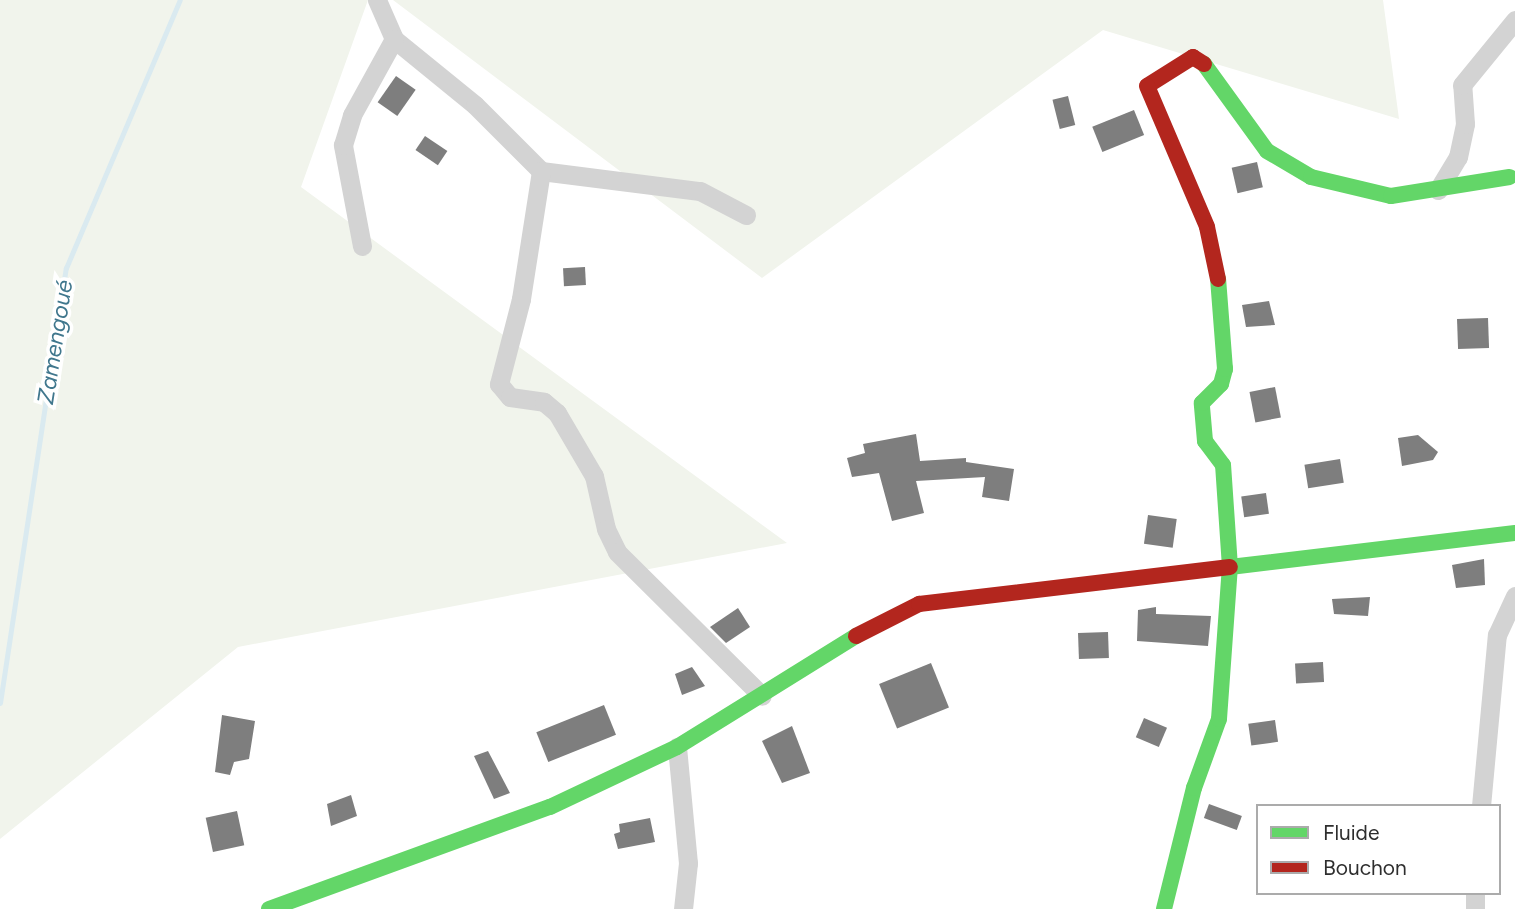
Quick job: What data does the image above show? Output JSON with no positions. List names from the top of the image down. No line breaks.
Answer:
{"water":["Zamengoué"],"legend":["Fluide","Bouchon"]}
